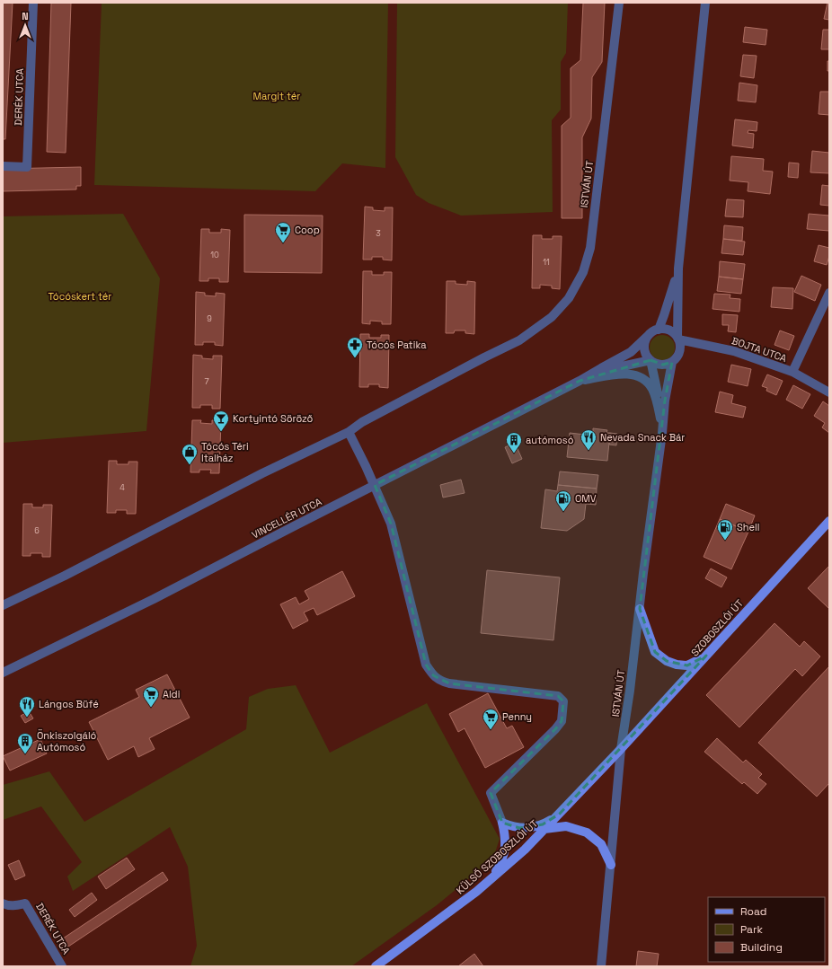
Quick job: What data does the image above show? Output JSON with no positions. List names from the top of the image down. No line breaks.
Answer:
{"streets":{"main road":["SZOBOSZLÓI ÚT","KÜLSŐ SZOBOSZLÓI ÚT"],"street":["DERÉK UTCA","ISTVÁN ÚT","BOJTA UTCA","VINCELLÉR UTCA"]},"crossings":[["ISTVÁN ÚT","BOJTA UTCA"],["ISTVÁN ÚT","VINCELLÉR UTCA"],["ISTVÁN ÚT","SZOBOSZLÓI ÚT"],["ISTVÁN ÚT","KÜLSŐ SZOBOSZLÓI ÚT"],["BOJTA UTCA","VINCELLÉR UTCA"],["SZOBOSZLÓI ÚT","KÜLSŐ SZOBOSZLÓI ÚT"]],"parks":["Margit tér","Tócóskert tér"],"places":{"supermarket":["Coop","Aldi","Penny"],"pharmacy":["Tócós Patika"],"bar":["Kortyintó Söröző"],"restaurant":["Nevada Snack Bár","Lángos Büfé"],"building":["autómosó","Önkiszolgáló Autómosó"],"shop":["Tócós Téri Italház"],"fuel station":["OMV","Shell"]},"house_numbers":["3","10","11","9","7","4","6"],"legend":["Road","Park","Building"],"north":"top"}
